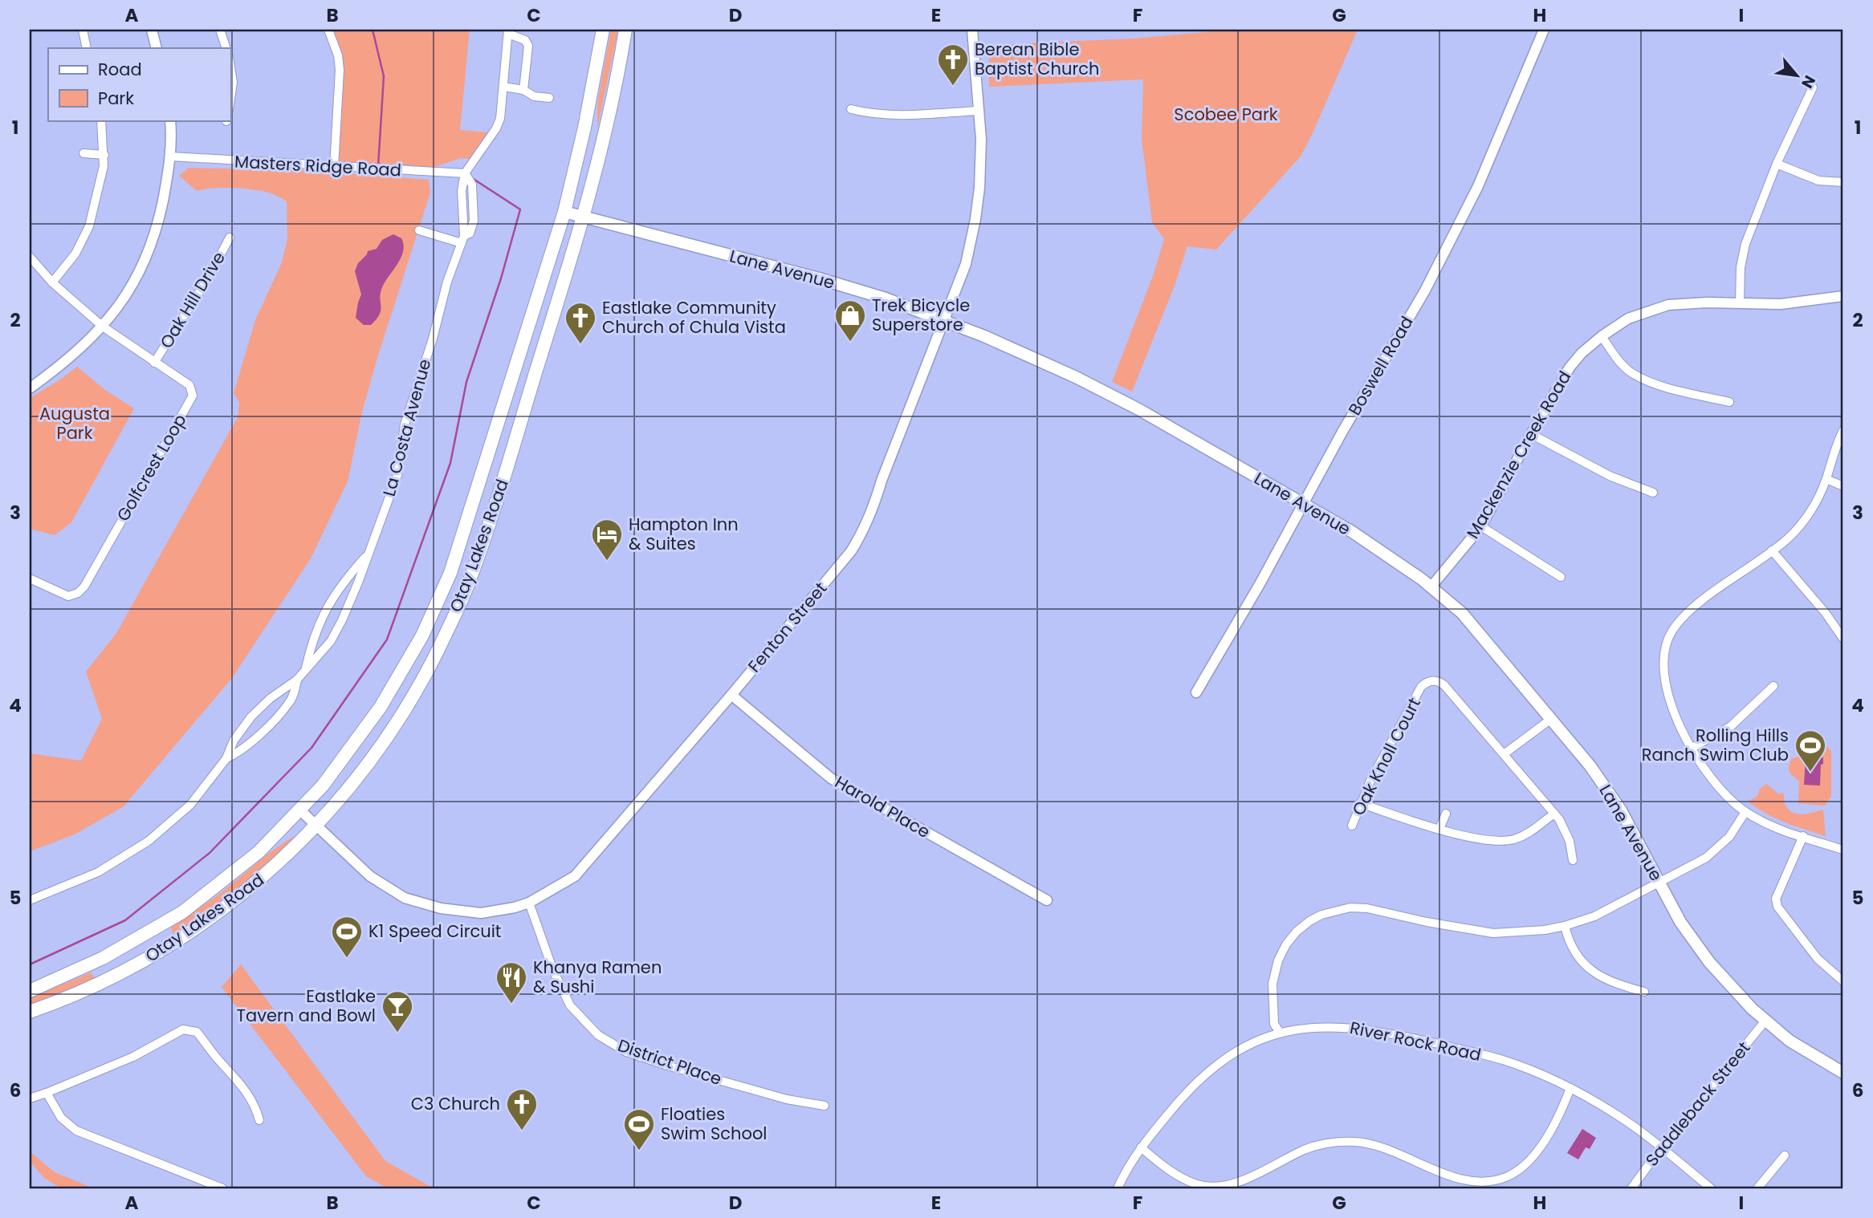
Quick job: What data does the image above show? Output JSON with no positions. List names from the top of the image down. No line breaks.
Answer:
{"streets":{"main road":["Lane Avenue","Otay Lakes Road"],"street":["Masters Ridge Road","Oak Hill Drive","Boswell Road","La Costa Avenue","Mackenzie Creek Road","Golfcrest Loop","Fenton Street","Oak Knoll Court","Harold Place","River Rock Road","District Place","Saddleback Street"]},"crossings":[["Masters Ridge Road","La Costa Avenue"],["Lane Avenue","Boswell Road"],["Lane Avenue","Mackenzie Creek Road"],["Lane Avenue","Otay Lakes Road"],["Lane Avenue","Fenton Street"],["Lane Avenue","Saddleback Street"],["Oak Hill Drive","Golfcrest Loop"],["Otay Lakes Road","Fenton Street"],["Fenton Street","Harold Place"],["Fenton Street","District Place"],["River Rock Road","Saddleback Street"]],"parks":["Scobee Park","Augusta Park"],"places":{"church":["Berean Bible Baptist Church","Eastlake Community Church of Chula Vista","C3 Church"],"shop":["Trek Bicycle Superstore"],"hotel":["Hampton Inn & Suites"],"sports":["Rolling Hills Ranch Swim Club","K1 Speed Circuit","Floaties Swim School"],"restaurant":["Khanya Ramen & Sushi"],"bar":["Eastlake Tavern and Bowl"]},"legend":["Road","Park"],"north":"bottom right","grid":{"columns":["A","B","C","D","E","F","G","H","I"],"rows":["1","2","3","4","5","6"]}}
